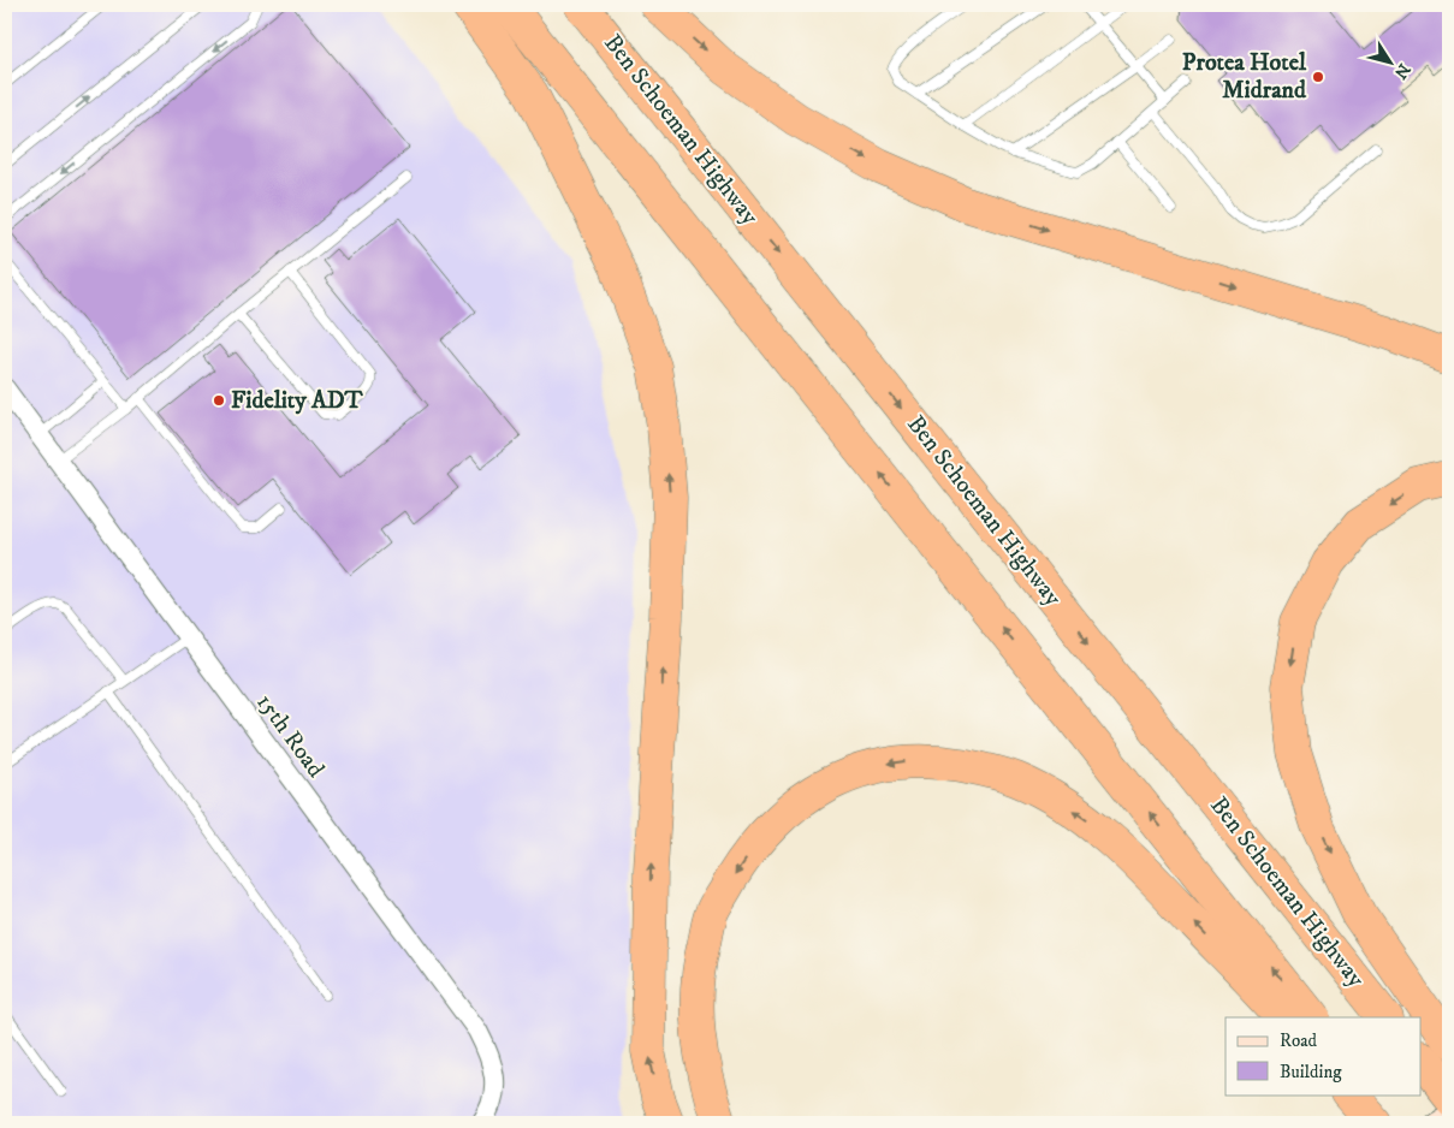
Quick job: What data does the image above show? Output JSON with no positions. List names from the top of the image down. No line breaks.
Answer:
{"streets":{"highway":["Ben Schoeman Highway"],"street":["15th Road"]},"places":["Protea Hotel Midrand","Fidelity ADT"],"legend":["Road","Building"],"north":"bottom right"}
